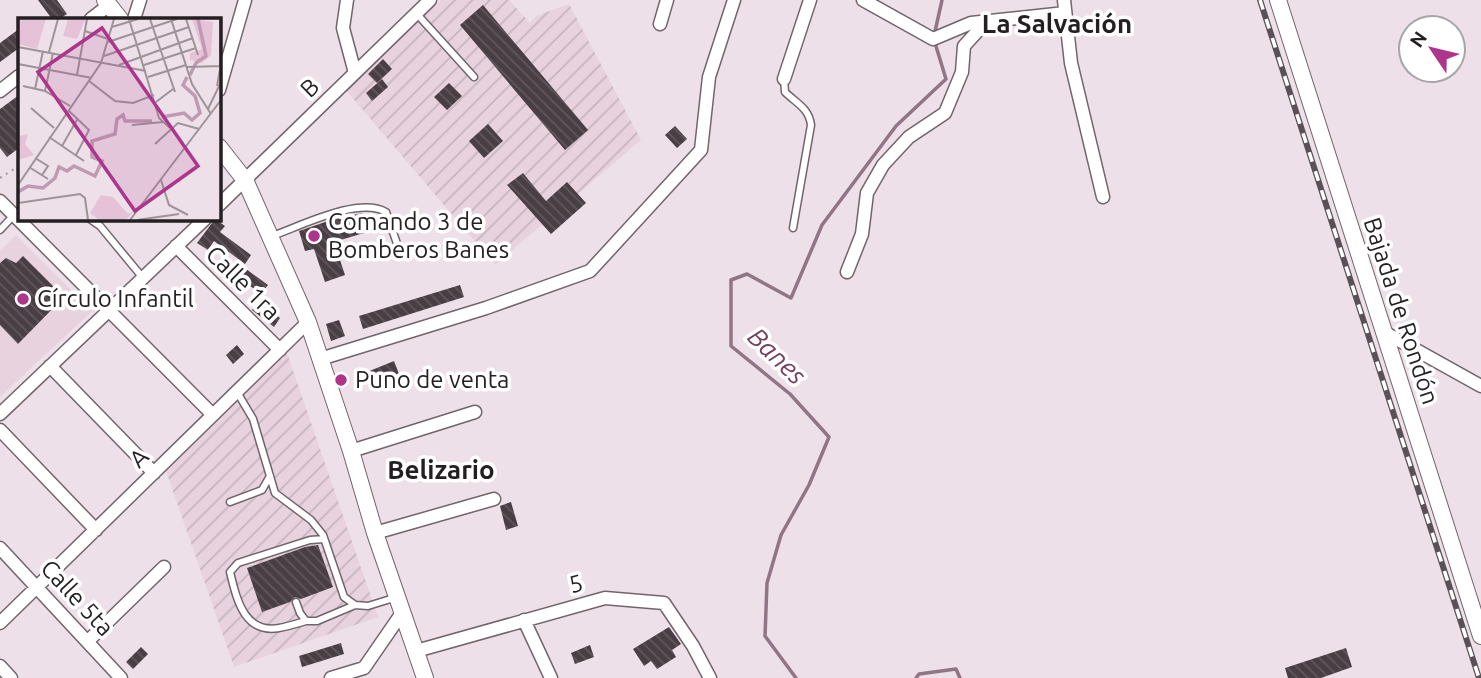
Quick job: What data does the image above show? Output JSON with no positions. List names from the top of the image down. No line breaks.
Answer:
{"streets":{"street":["B","Calle 1ra","Bajada de Rondón","A","5","Calle 5ta"]},"crossings":[["Calle 1ra","A"],["A","Calle 5ta"]],"districts":["La Salvación","Belizario"],"water":["Banes"],"places":["Comando 3 de Bomberos Banes","Círculo Infantil","Puno de venta"],"north":"top left"}
